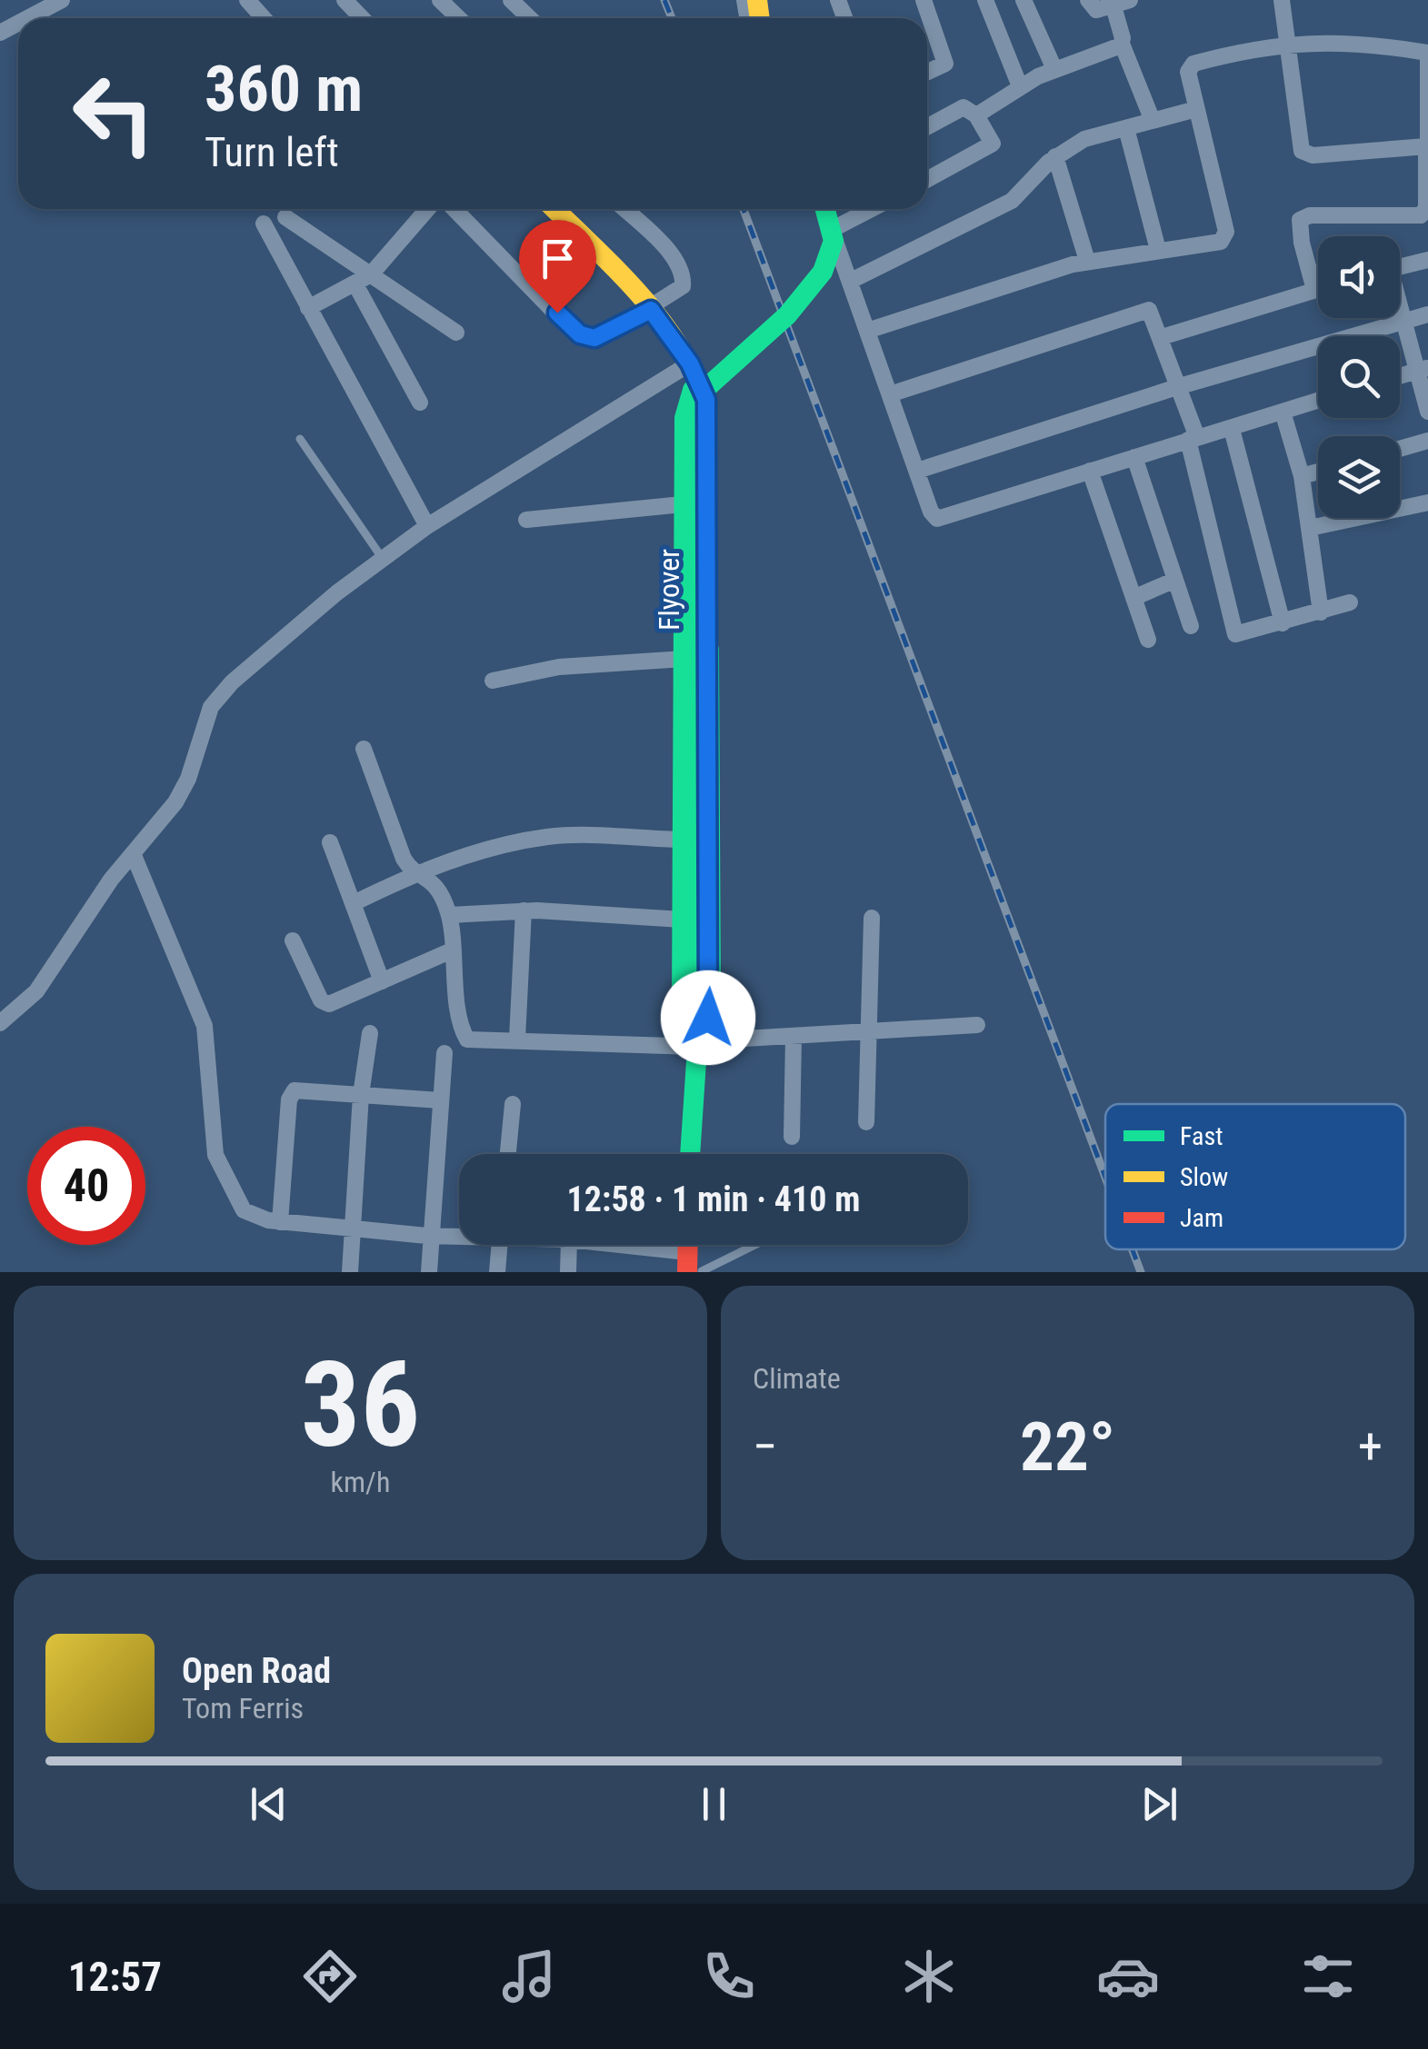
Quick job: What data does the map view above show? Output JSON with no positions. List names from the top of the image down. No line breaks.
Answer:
{"streets":{"street":["Flyover"]},"legend":["Fast","Slow","Jam"],"page":{"turn":["360 m","Turn left"],"limit":"40","trip":"12:58 · 1 min · 410 m","tile":[["36","km/h"],"Climate"],"heat":["−","22°","+"],"song":["Open Road","Tom Ferris"],"tabs":"12:57"}}
